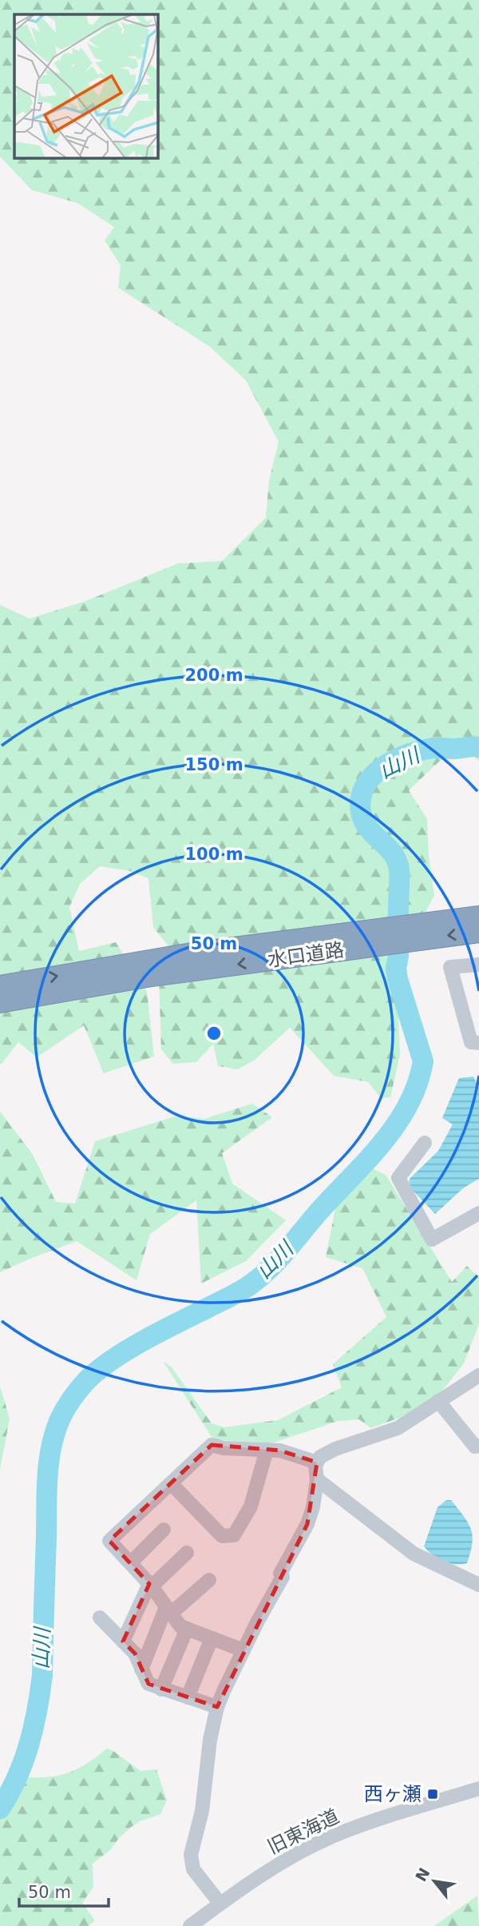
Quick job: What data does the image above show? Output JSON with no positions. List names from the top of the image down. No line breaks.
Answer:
{"streets":{"highway":["水口道路"],"street":["旧東海道"]},"water":["山川"],"places":{"transit":["西ヶ瀬"]},"scale_bar":"50 m","north":"top left","rings":["200 m","150 m","100 m","50 m"]}
